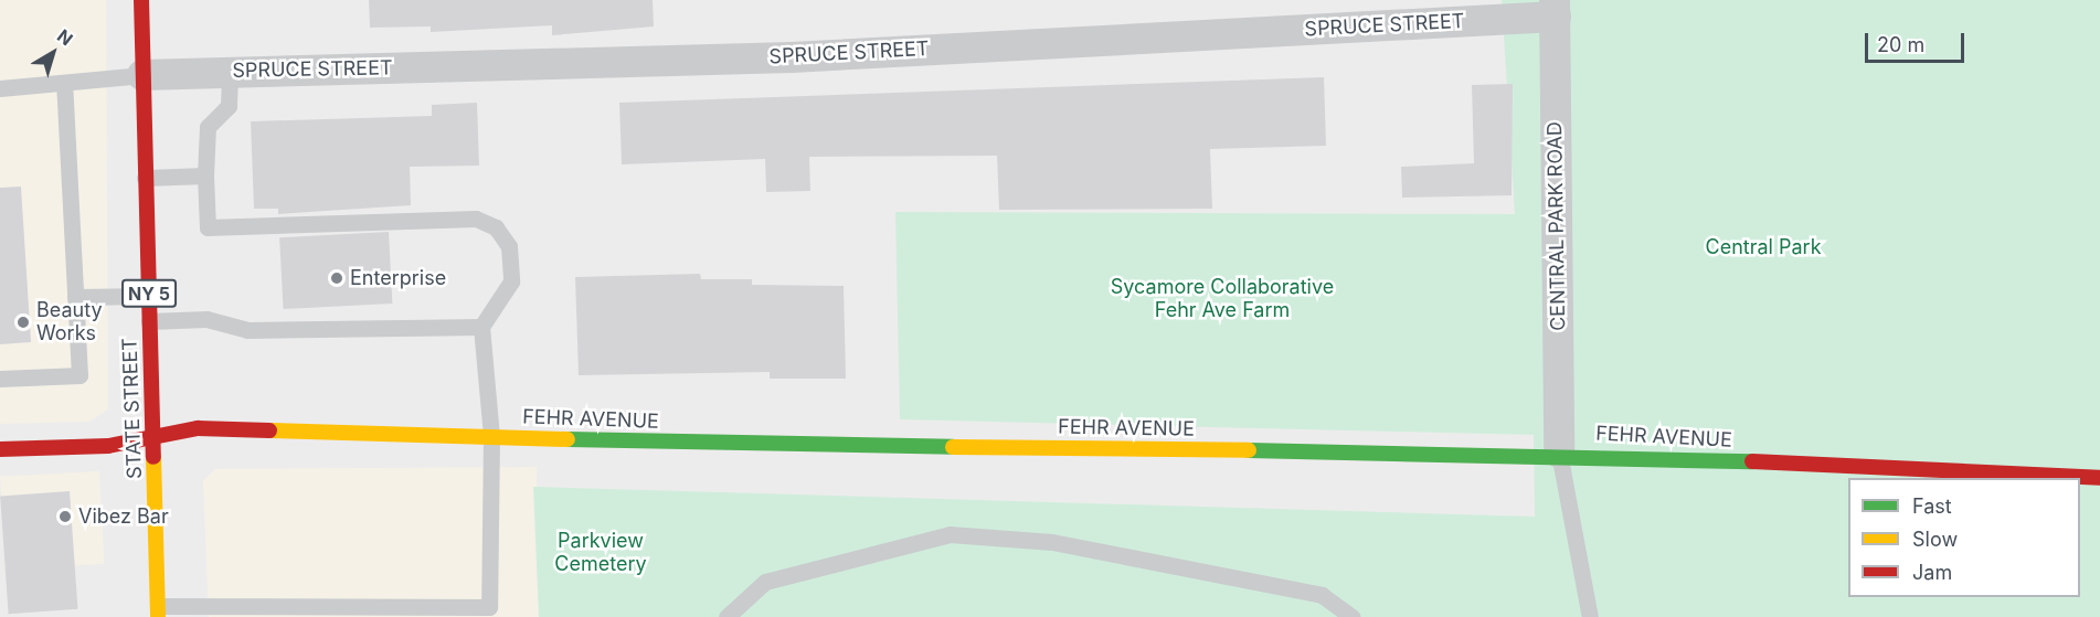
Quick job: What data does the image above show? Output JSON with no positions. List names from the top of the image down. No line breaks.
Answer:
{"streets":{"street":["SPRUCE STREET","CENTRAL PARK ROAD","NY 5","STATE STREET","FEHR AVENUE"]},"crossings":[["SPRUCE STREET","CENTRAL PARK ROAD"],["SPRUCE STREET","STATE STREET"],["CENTRAL PARK ROAD","FEHR AVENUE"],["STATE STREET","FEHR AVENUE"]],"parks":["Central Park","Sycamore Collaborative Fehr Ave Farm","Parkview Cemetery"],"places":["Enterprise","Beauty Works","Vibez Bar"],"legend":["Fast","Slow","Jam"],"scale_bar":"20 m","north":"top right"}
